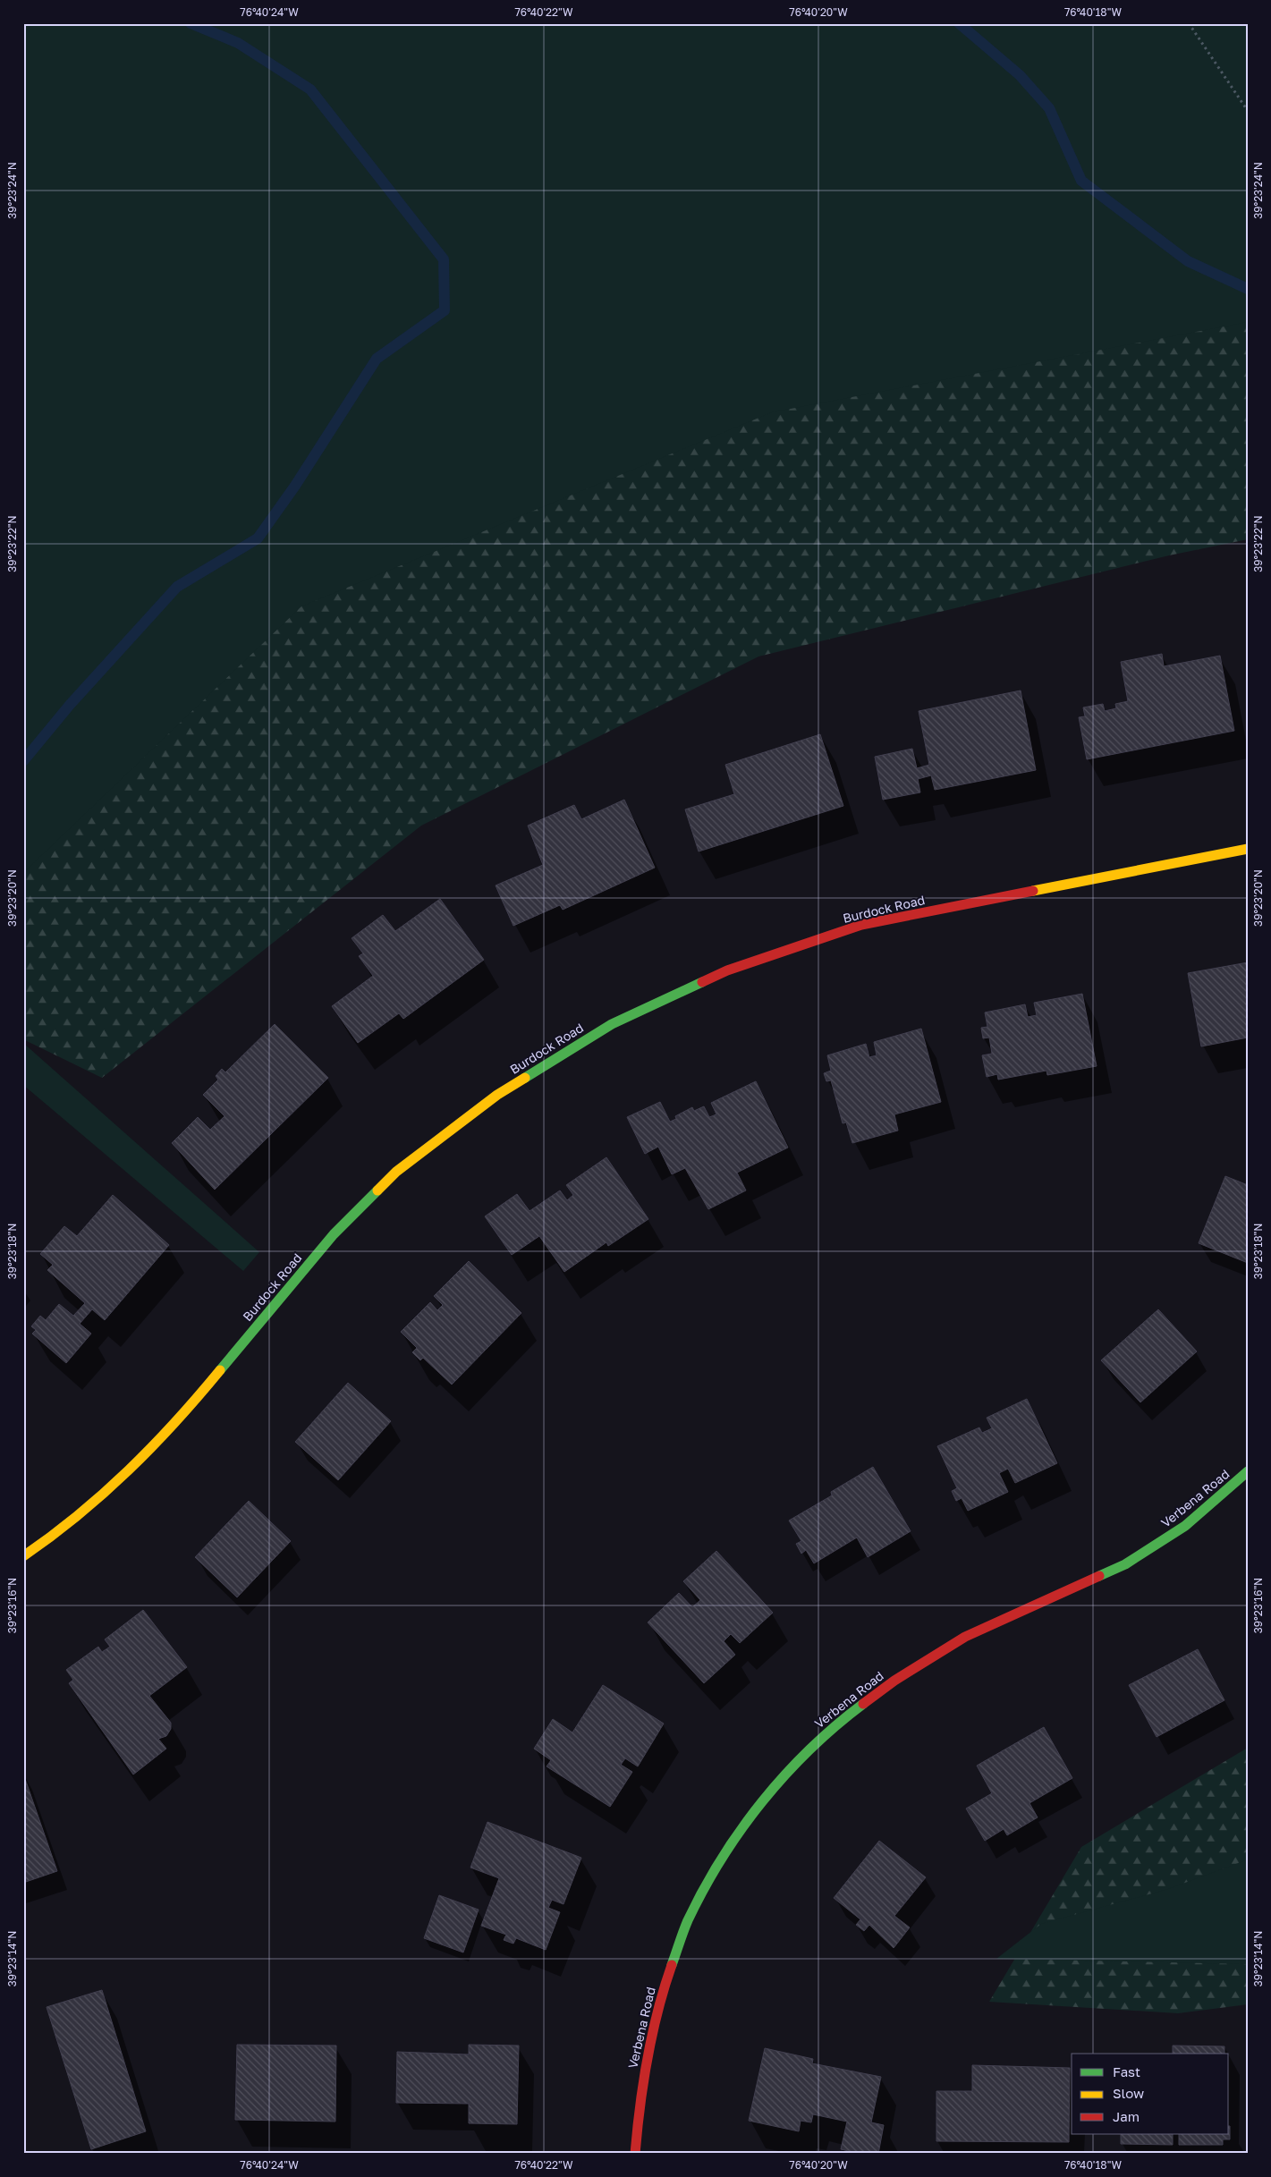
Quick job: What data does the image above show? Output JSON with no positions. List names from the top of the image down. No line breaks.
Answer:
{"streets":{"street":["Burdock Road","Verbena Road"]},"legend":["Fast","Slow","Jam"],"coordinates":["76°40'24\"W","76°40'22\"W","76°40'20\"W","76°40'18\"W","39°23'24\"N","39°23'22\"N","39°23'20\"N","39°23'18\"N","39°23'16\"N","39°23'14\"N"]}
